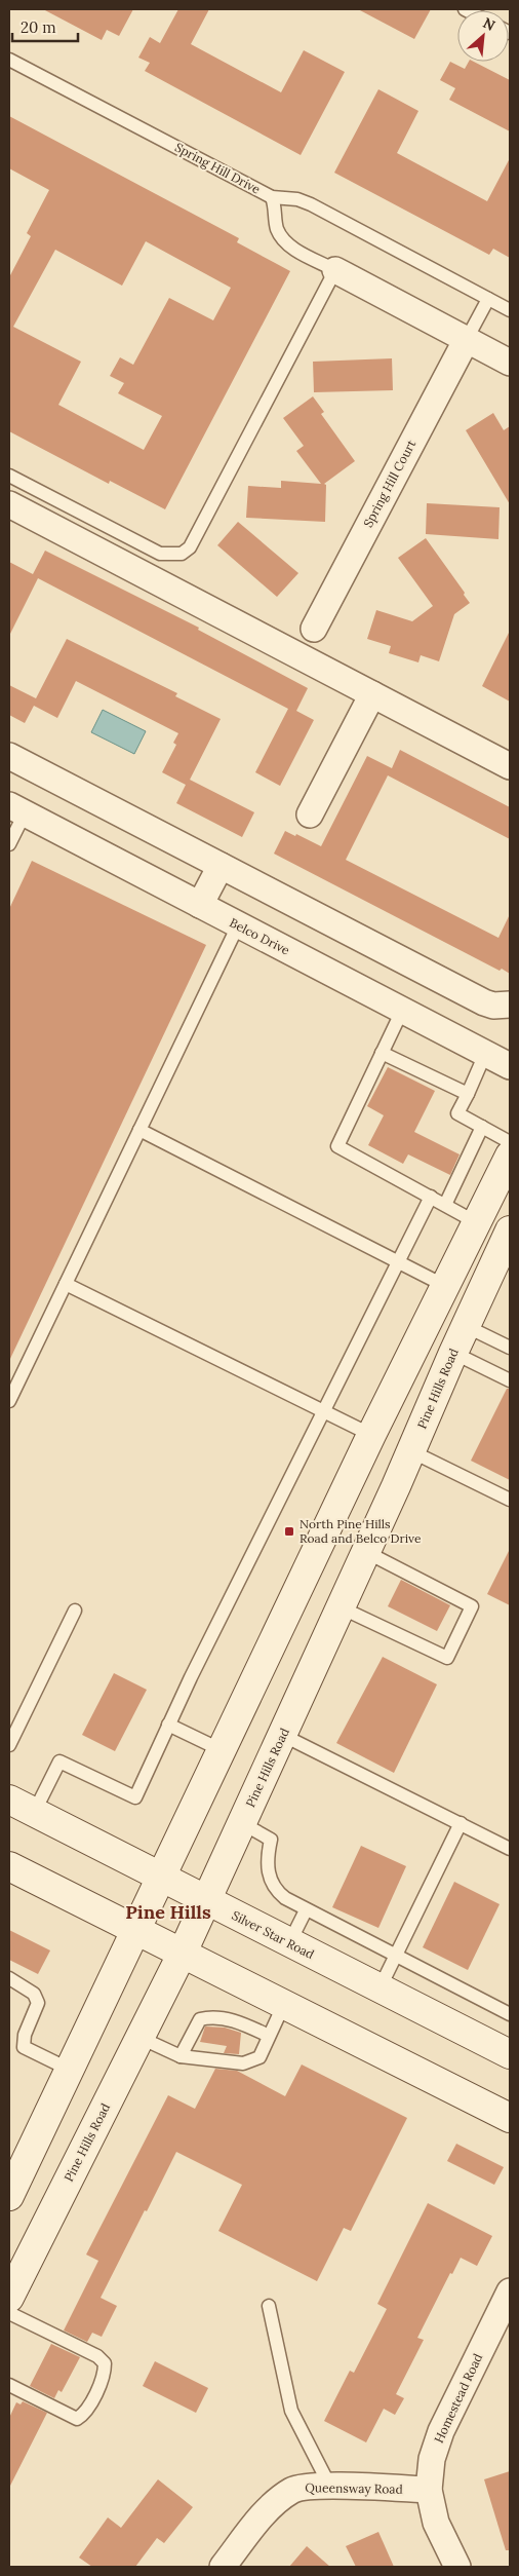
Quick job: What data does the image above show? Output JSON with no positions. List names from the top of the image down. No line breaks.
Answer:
{"streets":{"main road":["Pine Hills Road","Silver Star Road"],"street":["Spring Hill Court","Belco Drive","Homestead Road","Queensway Road"],"lane":["Spring Hill Drive"]},"crossings":[["Pine Hills Road","Silver Star Road"],["Homestead Road","Queensway Road"]],"districts":["Pine Hills"],"places":{"transit":["North Pine Hills Road and Belco Drive"]},"scale_bar":"20 m","north":"top right"}
